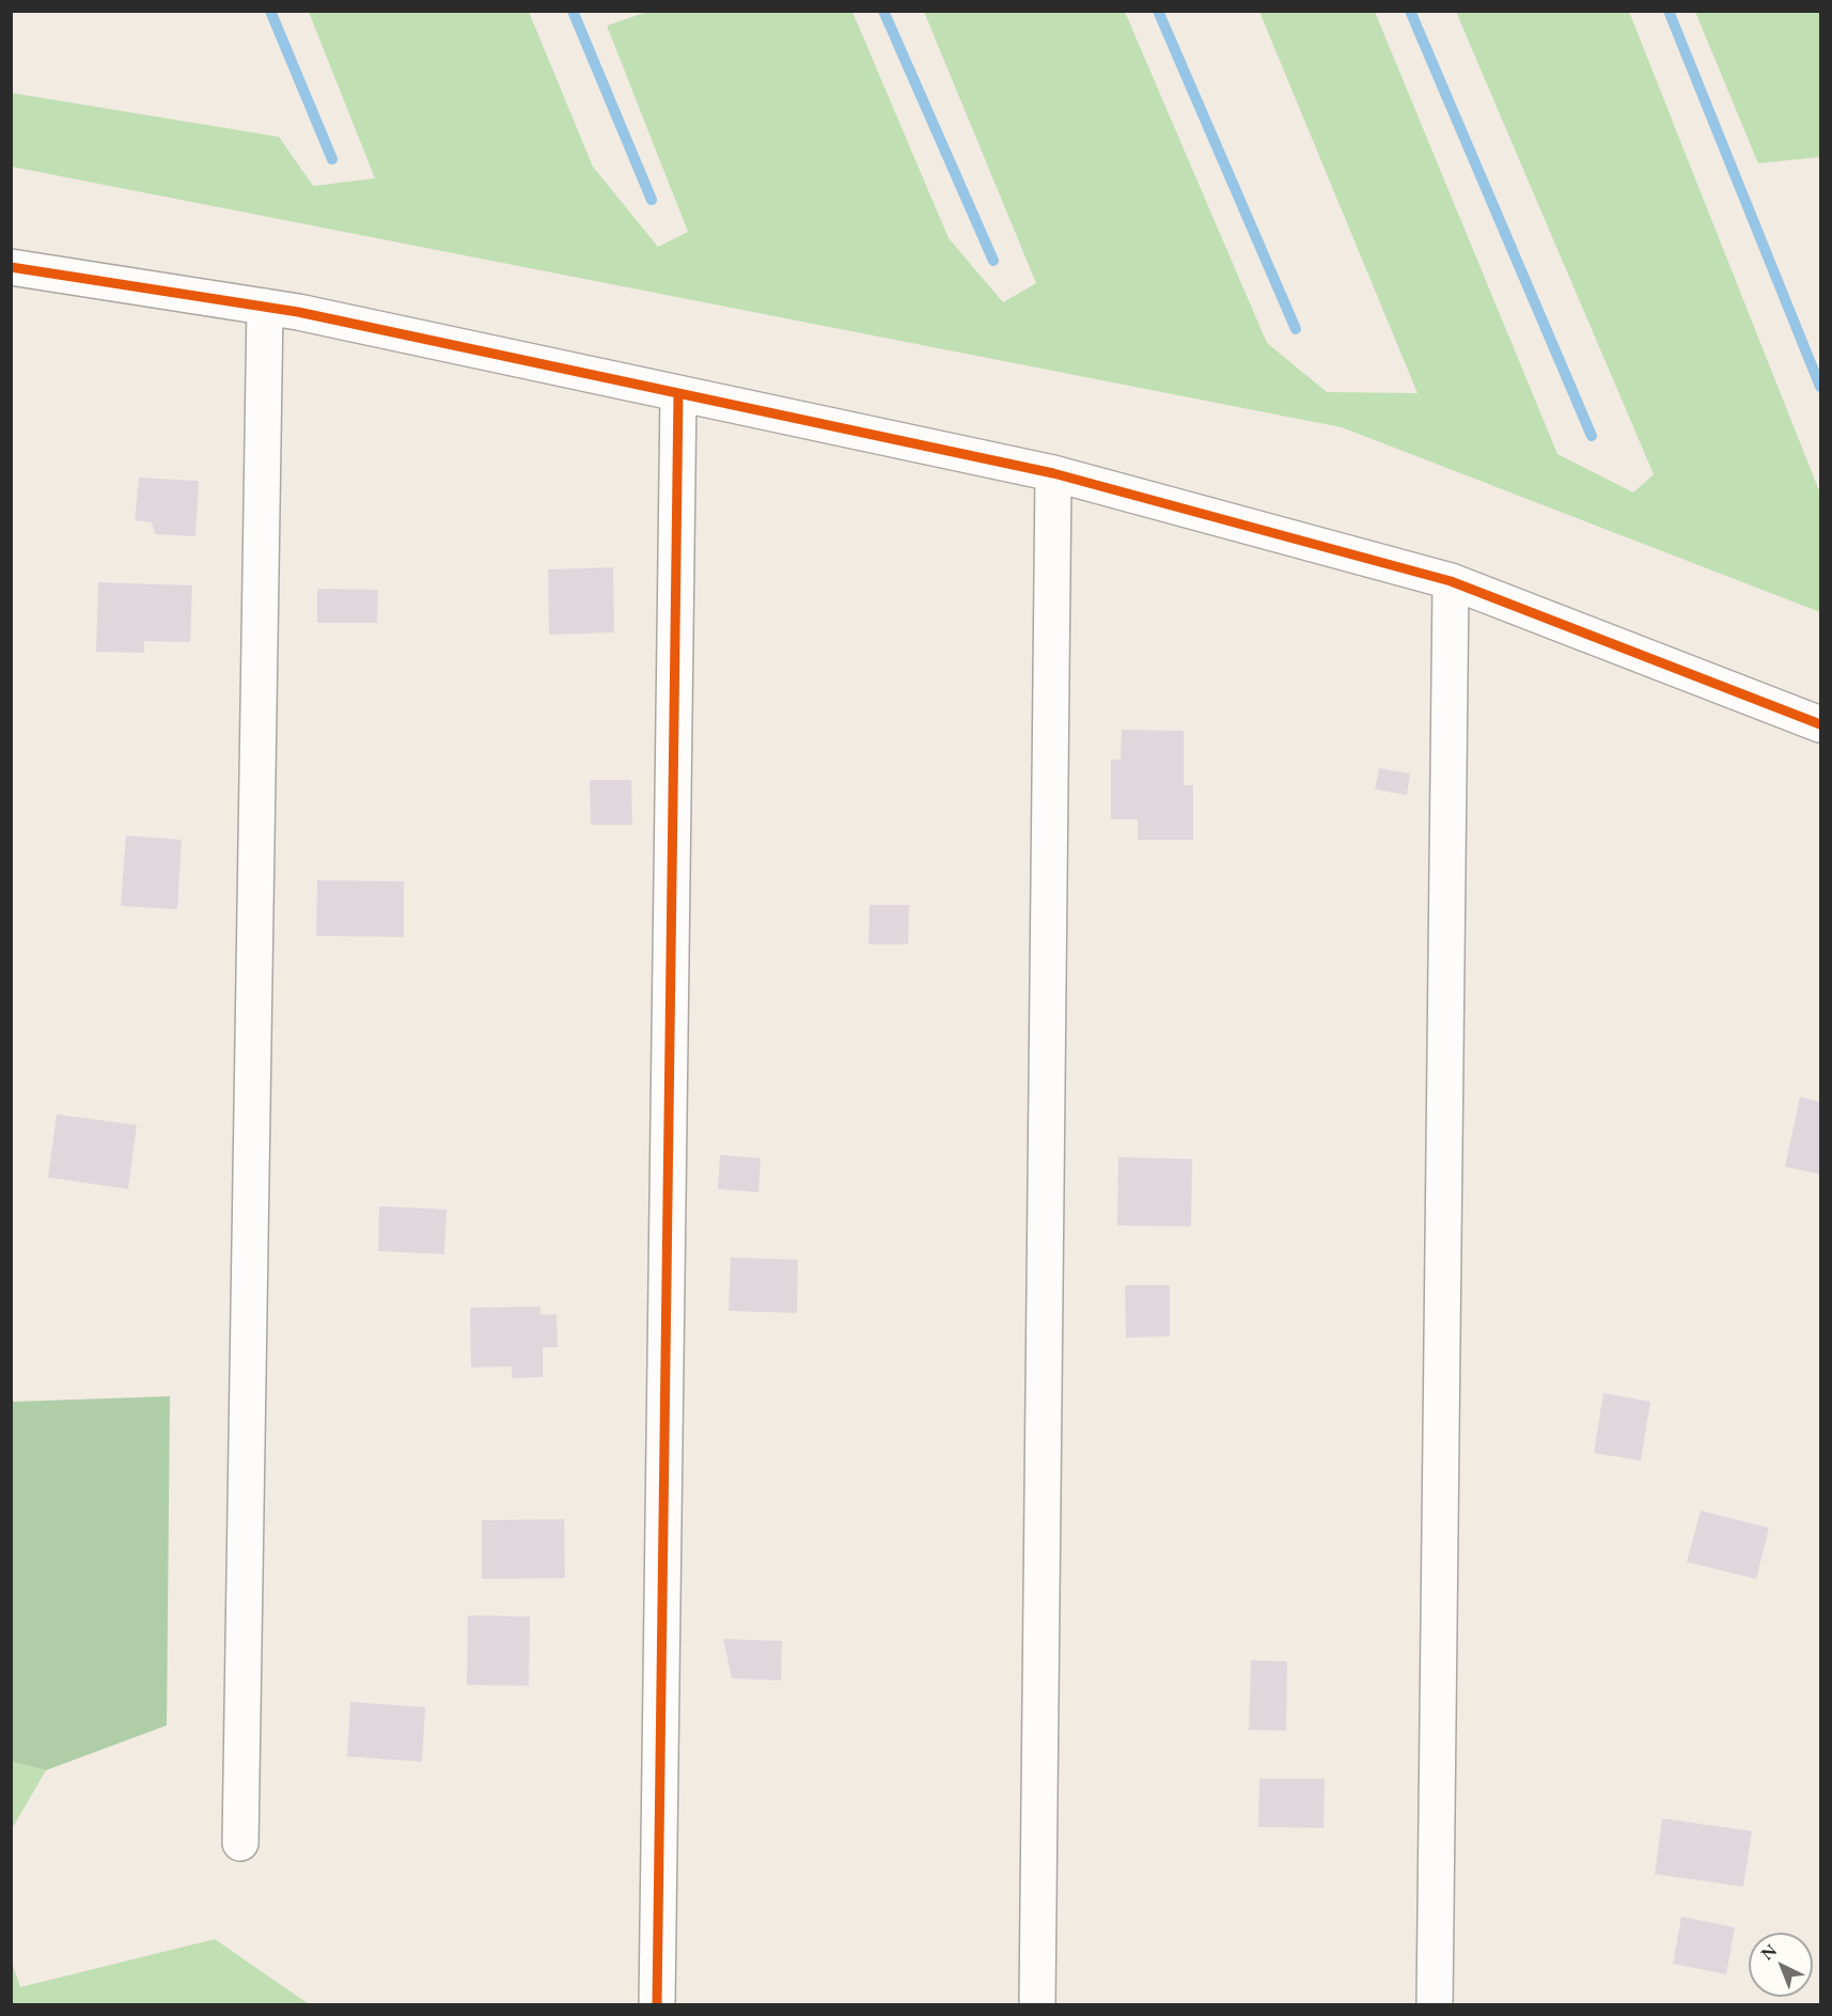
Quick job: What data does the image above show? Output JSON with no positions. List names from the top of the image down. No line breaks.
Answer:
{"north":"top left"}
